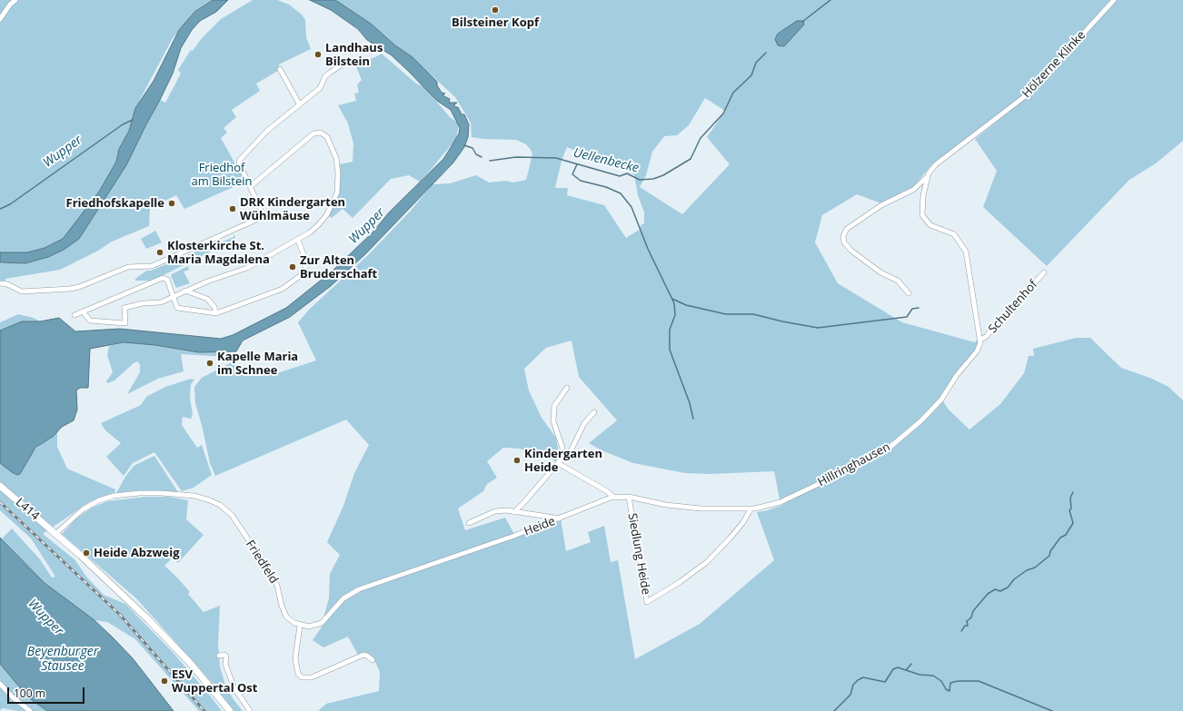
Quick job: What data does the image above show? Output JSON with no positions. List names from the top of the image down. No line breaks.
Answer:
{"streets":{"main road":["L414"],"street":["Hölzerne Klinke","Schultenhof","Hillringhausen","Heide","Siedlung Heide","Friedfeld"]},"crossings":[["Schultenhof","Hillringhausen"],["Hillringhausen","Siedlung Heide"],["L414","Friedfeld"],["Heide","Siedlung Heide"],["Heide","Friedfeld"]],"water":["Wupper","Uellenbecke","Beyenburger Stausee"],"parks":["Friedhof am Bilstein"],"places":["Bilsteiner Kopf","Landhaus Bilstein","Friedhofskapelle","DRK Kindergarten Wühlmäuse","Klosterkirche St. Maria Magdalena","Zur Alten Bruderschaft","Kapelle Maria im Schnee","Kindergarten Heide","Heide Abzweig","ESV Wuppertal Ost"],"scale_bar":"100 m"}
